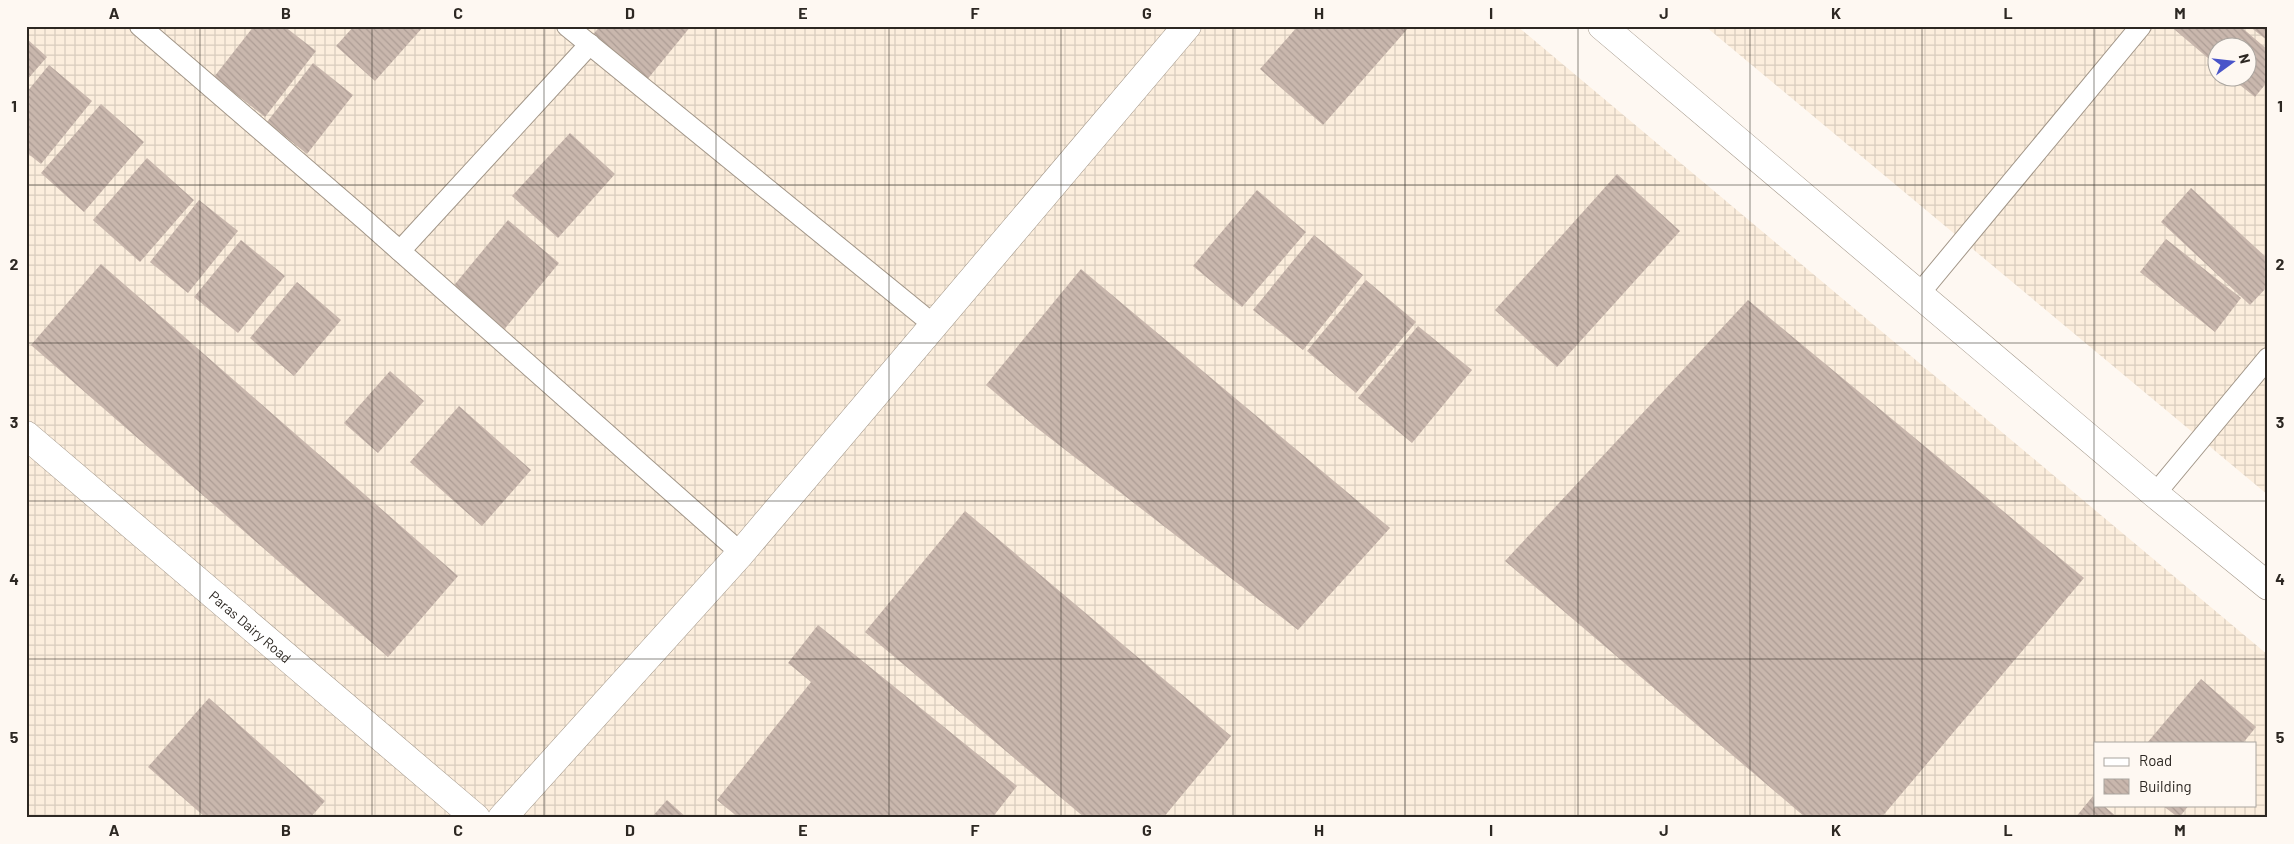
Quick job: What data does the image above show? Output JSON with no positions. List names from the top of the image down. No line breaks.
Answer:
{"streets":{"street":["Paras Dairy Road"]},"legend":["Road","Building"],"north":"right","grid":{"columns":["A","B","C","D","E","F","G","H","I","J","K","L","M"],"rows":["1","2","3","4","5"]}}
